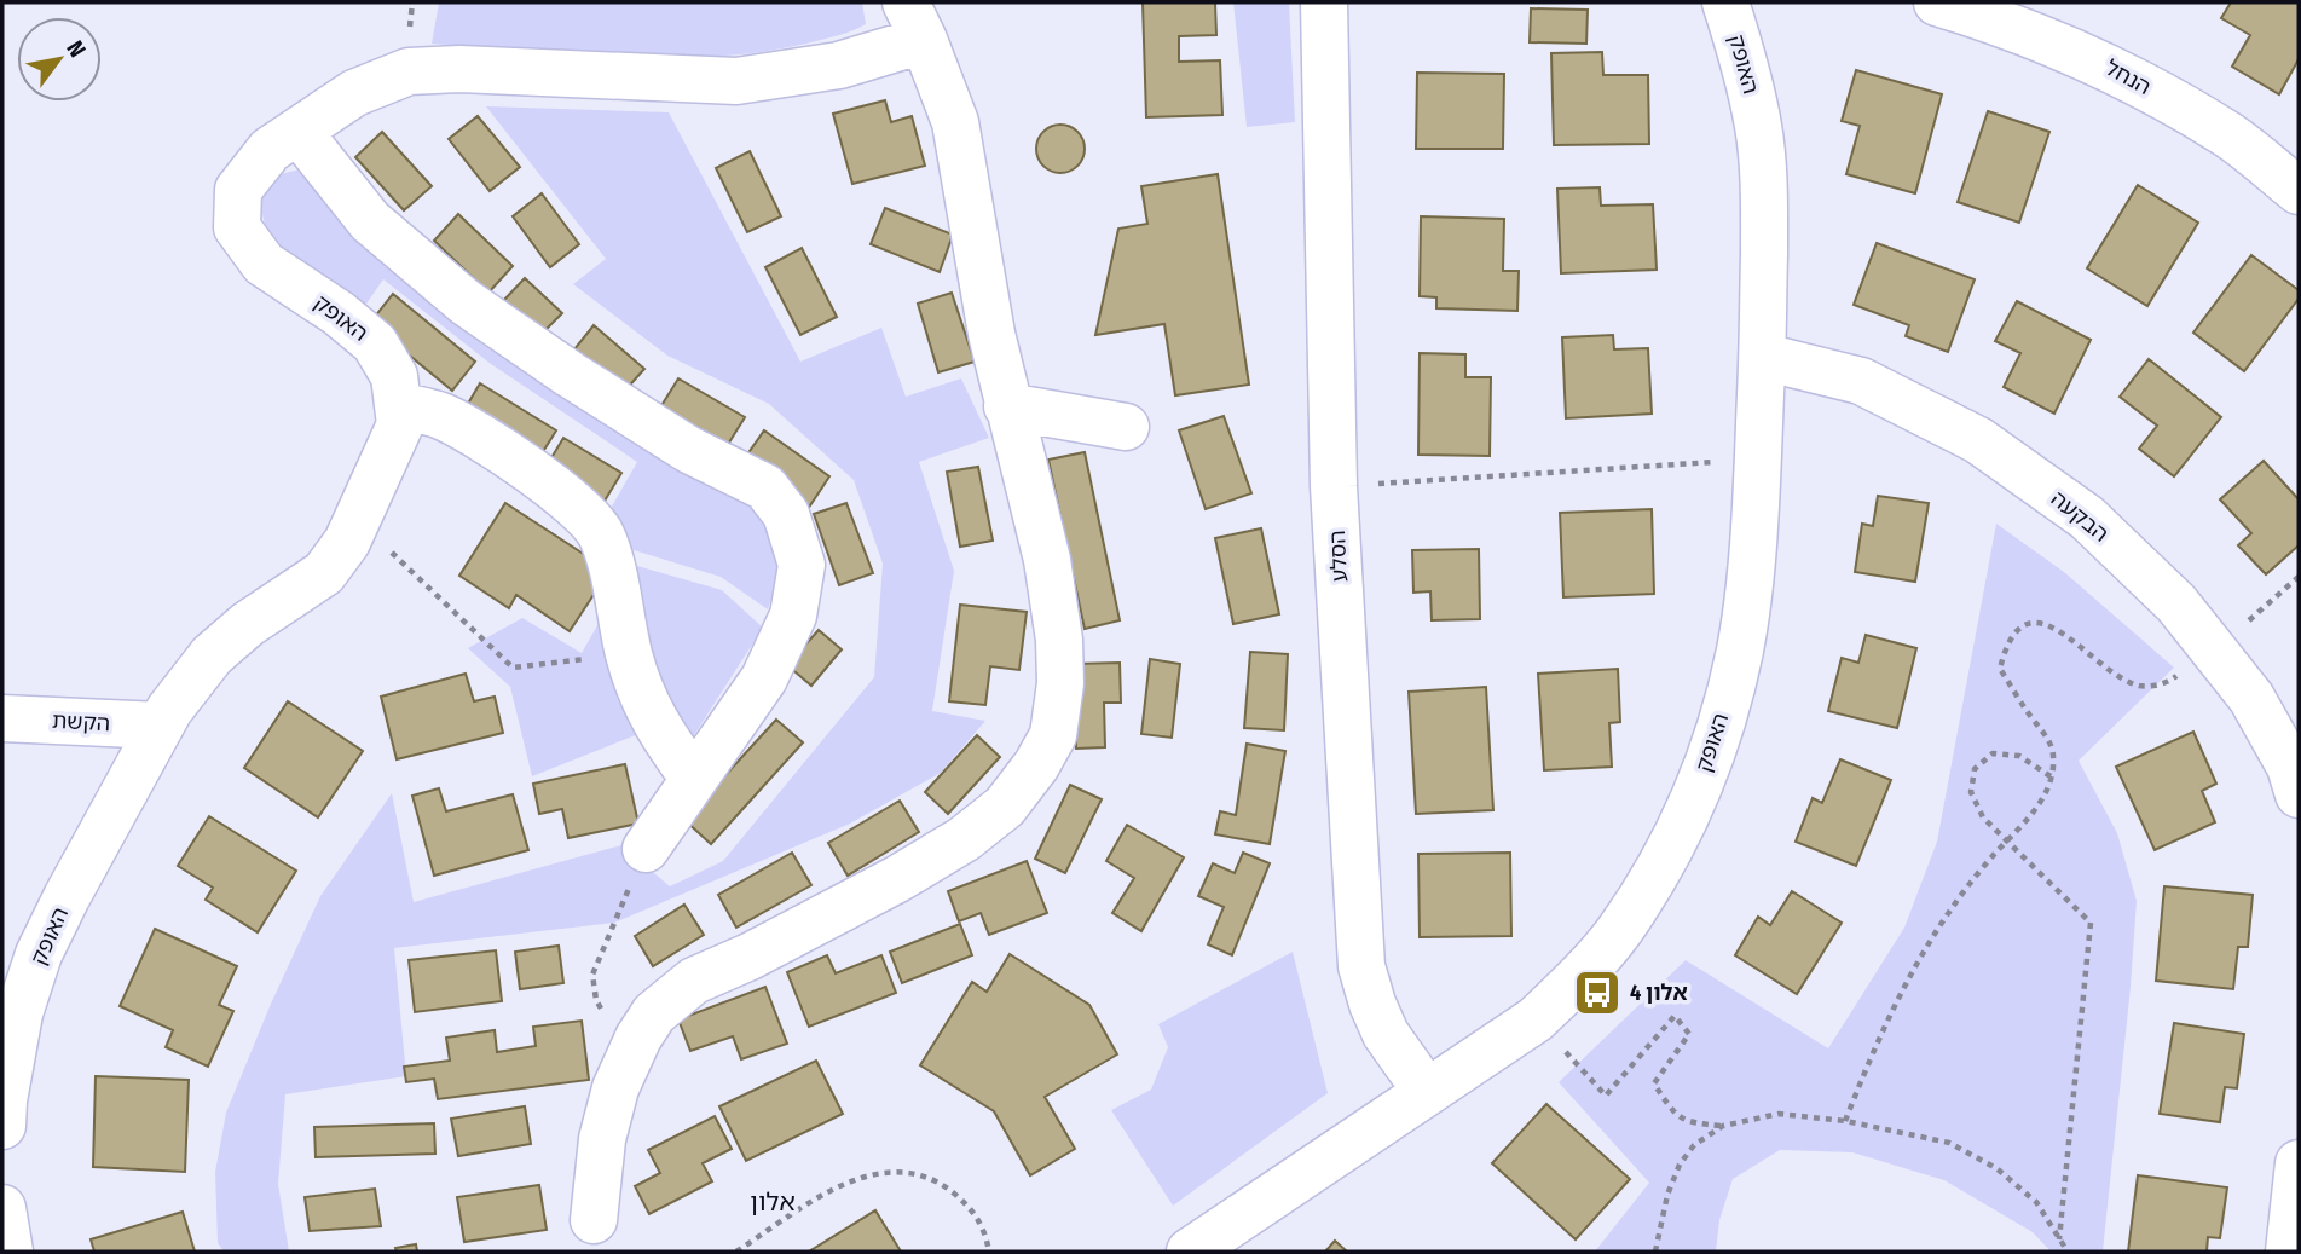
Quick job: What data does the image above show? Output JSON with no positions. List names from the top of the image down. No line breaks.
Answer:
{"streets":{"street":["האופק","הנחל","הבקעה","הסלע","הקשת"]},"crossings":[["האופק","הבקעה"],["האופק","הסלע"],["האופק","הקשת"]],"districts":["אלון"],"places":{"bus stop":["אלון 4"]},"north":"top right"}
